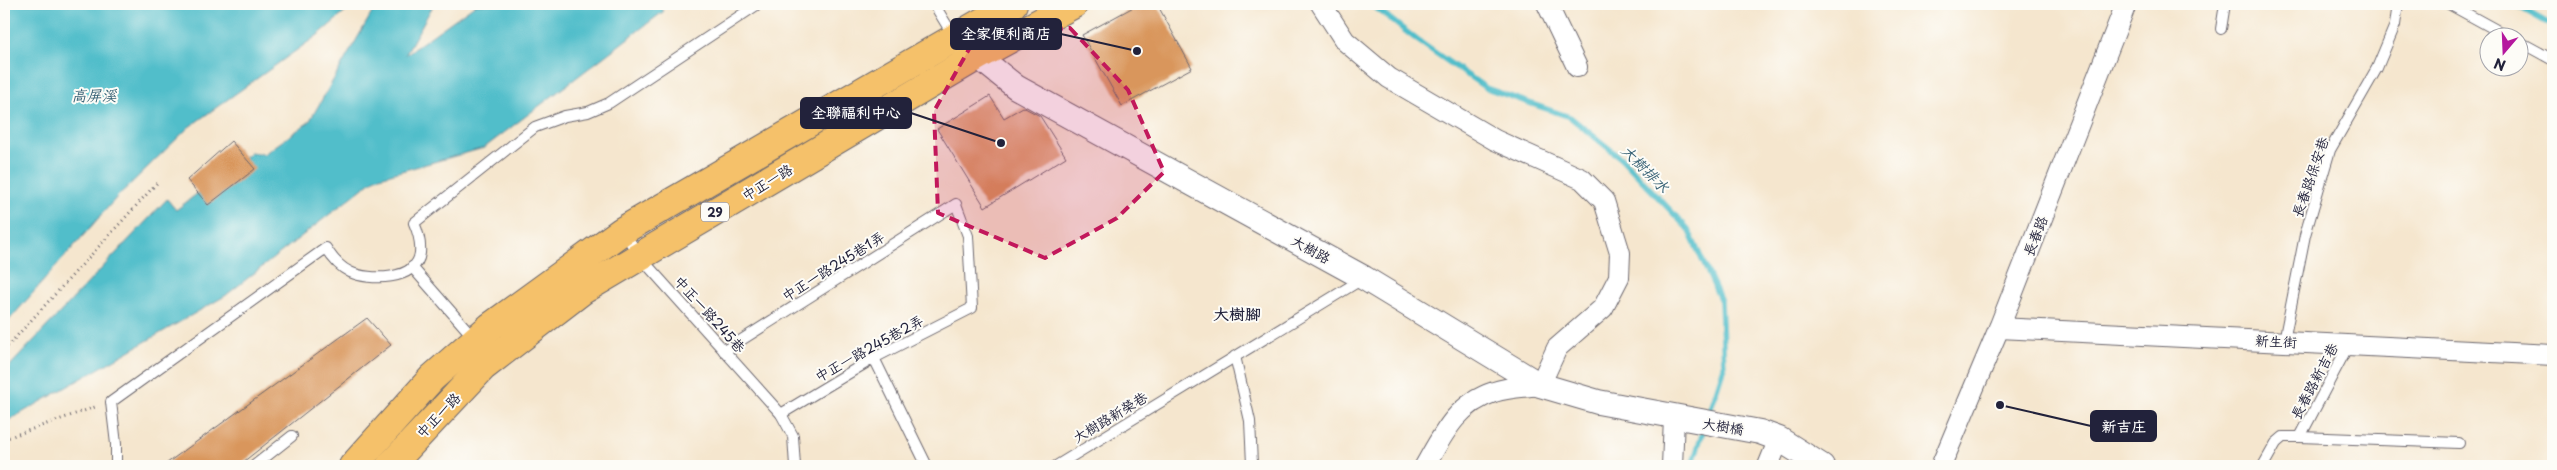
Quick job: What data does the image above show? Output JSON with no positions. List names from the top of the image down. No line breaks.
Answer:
{"streets":{"main road":["中正一路","29"],"street":["長春路","大樹路","新生街","大樹橋"],"lane":["長春路保安巷","中正一路245巷1弄","中正一路245巷","中正一路245巷2弄","長春路新吉巷","大樹路新榮巷"]},"crossings":[["長春路保安巷","新生街"],["中正一路","大樹路"],["中正一路","中正一路245巷"],["長春路","新生街"],["大樹路","大樹路新榮巷"],["大樹路","大樹橋"],["中正一路245巷1弄","中正一路245巷"],["中正一路245巷1弄","中正一路245巷2弄"],["中正一路245巷","中正一路245巷2弄"],["新生街","長春路新吉巷"]],"districts":["大樹腳"],"water":["高屏溪","大樹排水"],"places":["全家便利商店","全聯福利中心","新吉庄"],"north":"bottom"}
